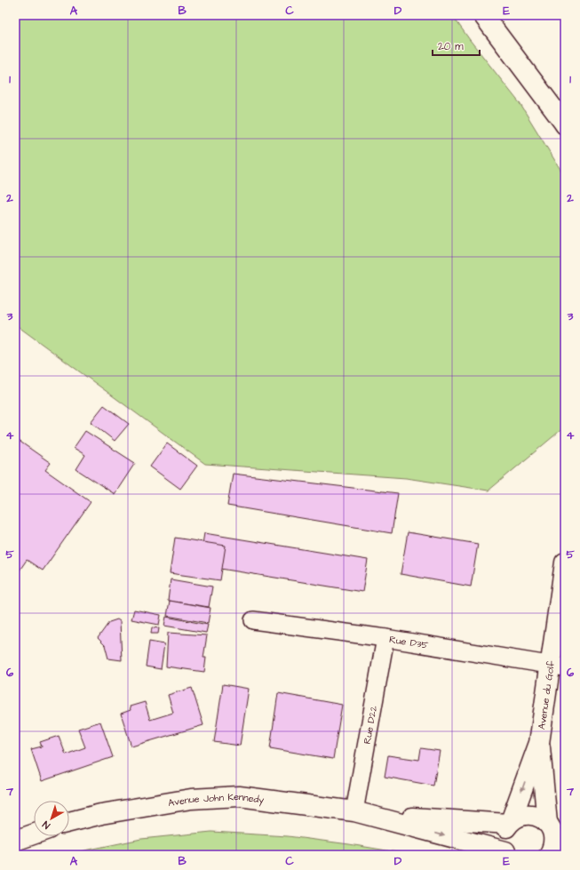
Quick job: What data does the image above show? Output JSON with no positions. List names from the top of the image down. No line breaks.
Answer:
{"streets":{"main road":["Avenue du Golf","Avenue John Kennedy"],"street":["Rue D35","Rue D22"]},"crossings":[["Rue D35","Avenue du Golf"],["Rue D35","Rue D22"],["Avenue du Golf","Avenue John Kennedy"],["Rue D22","Avenue John Kennedy"]],"scale_bar":"20 m","north":"bottom left","grid":{"columns":["A","B","C","D","E"],"rows":["1","2","3","4","5","6","7"]}}
